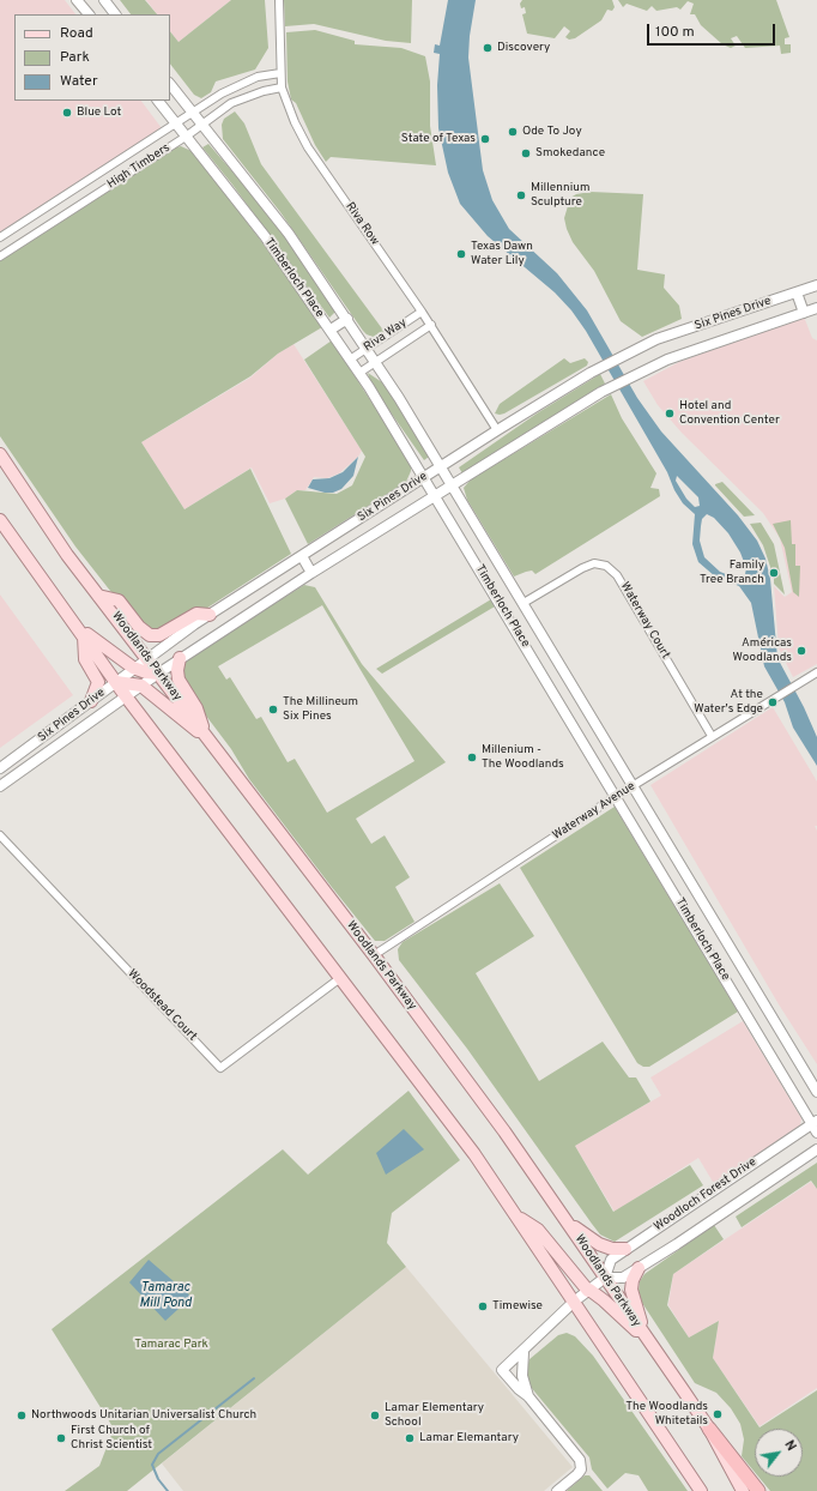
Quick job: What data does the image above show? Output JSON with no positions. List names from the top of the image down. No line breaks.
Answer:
{"streets":{"main road":["Woodlands Parkway"],"street":["High Timbers","Riva Row","Timberloch Place","Six Pines Drive","Riva Way","Waterway Court","Waterway Avenue","Woodstead Court","Woodloch Forest Drive"]},"crossings":[["High Timbers","Riva Row"],["High Timbers","Timberloch Place"],["Riva Row","Six Pines Drive"],["Riva Row","Riva Way"],["Timberloch Place","Six Pines Drive"],["Timberloch Place","Riva Way"],["Timberloch Place","Waterway Court"],["Timberloch Place","Waterway Avenue"],["Timberloch Place","Woodloch Forest Drive"],["Six Pines Drive","Woodlands Parkway"],["Waterway Court","Waterway Avenue"],["Woodlands Parkway","Waterway Avenue"],["Woodlands Parkway","Woodloch Forest Drive"]],"water":["Tamarac Mill Pond"],"parks":["Tamarac Park"],"places":["Discovery","Blue Lot","Ode To Joy","State of Texas","Smokedance","Millennium Sculpture","Texas Dawn Water Lily","Hotel and Convention Center","Family Tree Branch","Américas Woodlands","At the Water's Edge","The Millineum Six Pines","Millenium - The Woodlands","Timewise","The Woodlands Whitetails","Northwoods Unitarian Universalist Church","Lamar Elementary School","First Church of Christ Scientist","Lamar Elemantary"],"legend":["Road","Park","Water"],"scale_bar":"100 m","north":"top right"}
